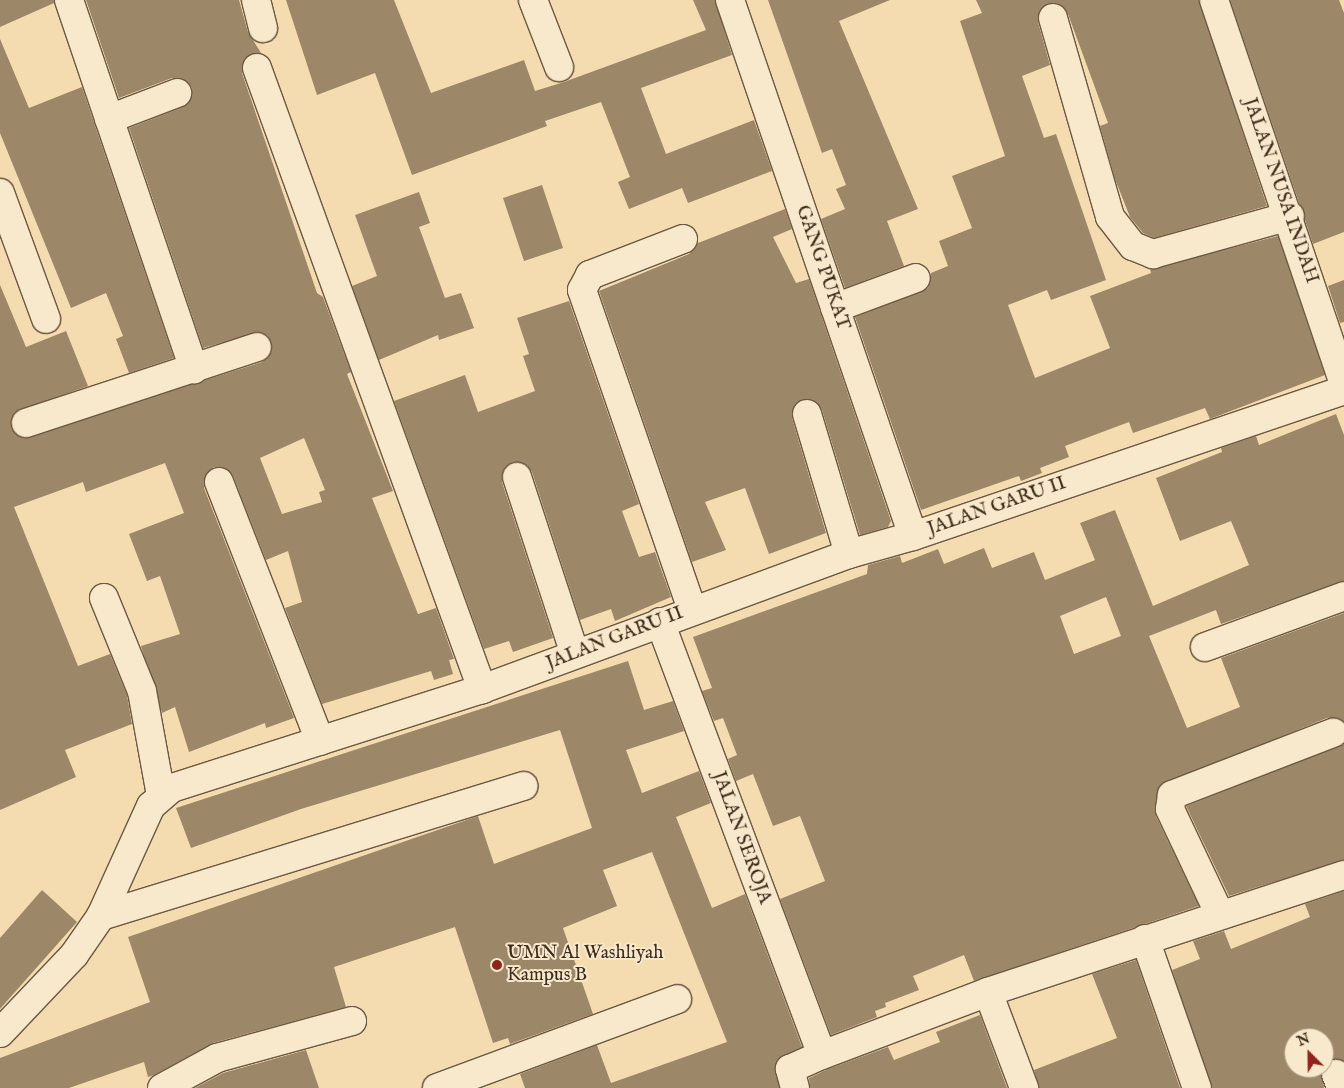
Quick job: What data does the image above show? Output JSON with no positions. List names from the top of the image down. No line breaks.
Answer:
{"streets":{"street":["JALAN NUSA INDAH","GANG PUKAT","JALAN GARU II","JALAN SEROJA"]},"crossings":[["GANG PUKAT","JALAN GARU II"],["JALAN GARU II","JALAN SEROJA"]],"places":["UMN Al Washliyah Kampus B"],"north":"top left"}
